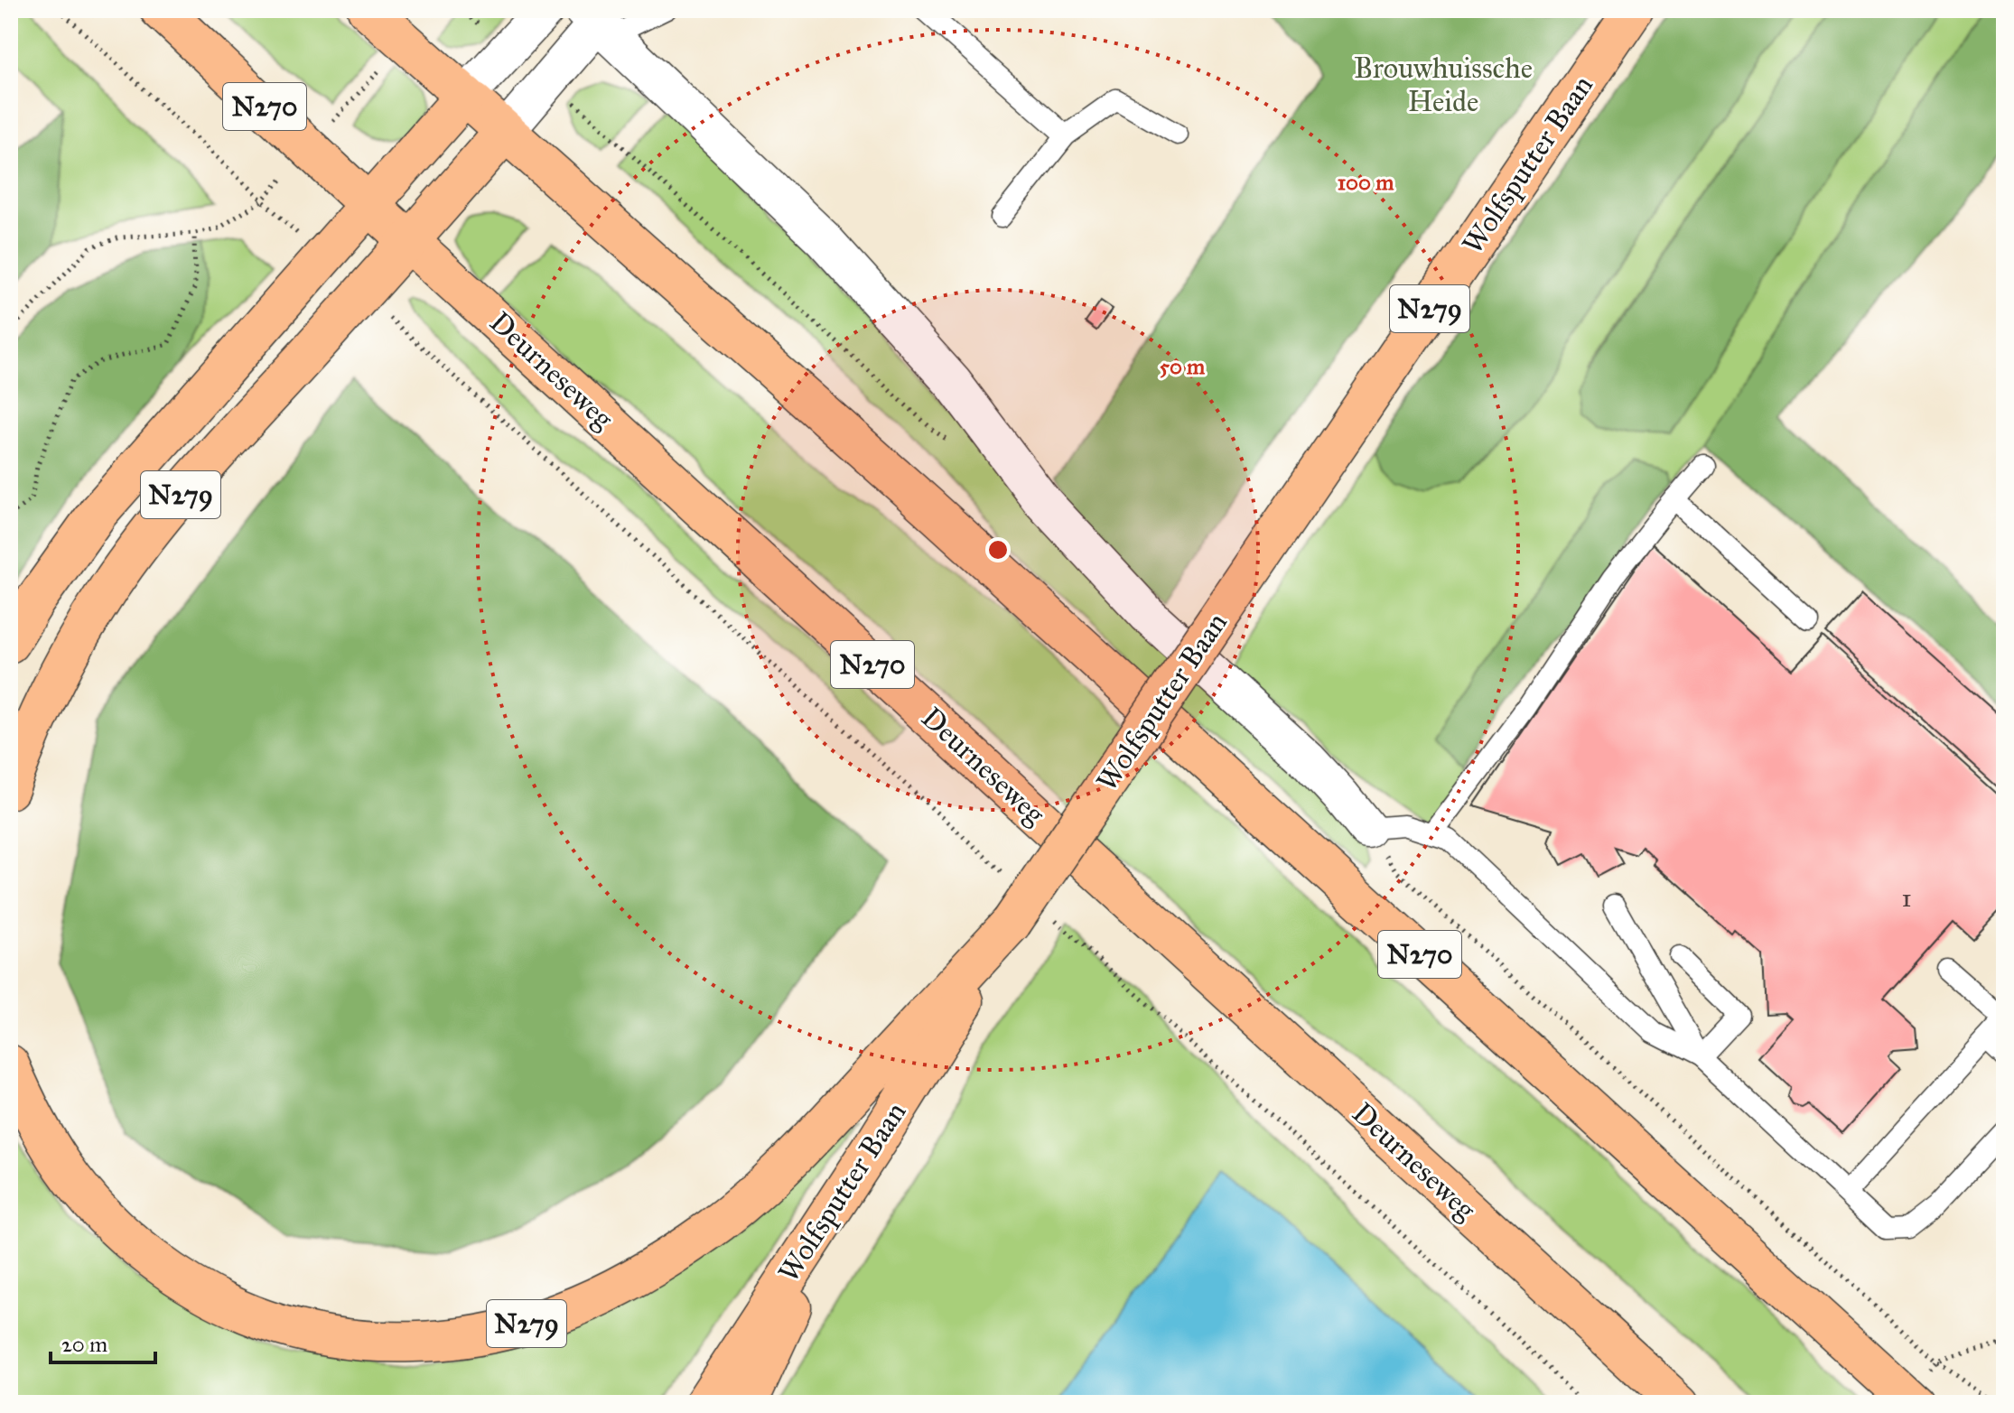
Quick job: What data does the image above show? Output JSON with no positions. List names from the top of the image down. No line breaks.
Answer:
{"streets":{"main road":["N270","Wolfsputter Baan","N279","Deurneseweg"]},"crossings":[["Wolfsputter Baan","N279"],["N279","Deurneseweg"]],"parks":["Brouwhuissche Heide"],"house_numbers":["1"],"scale_bar":"20 m","rings":["100 m","50 m"]}
